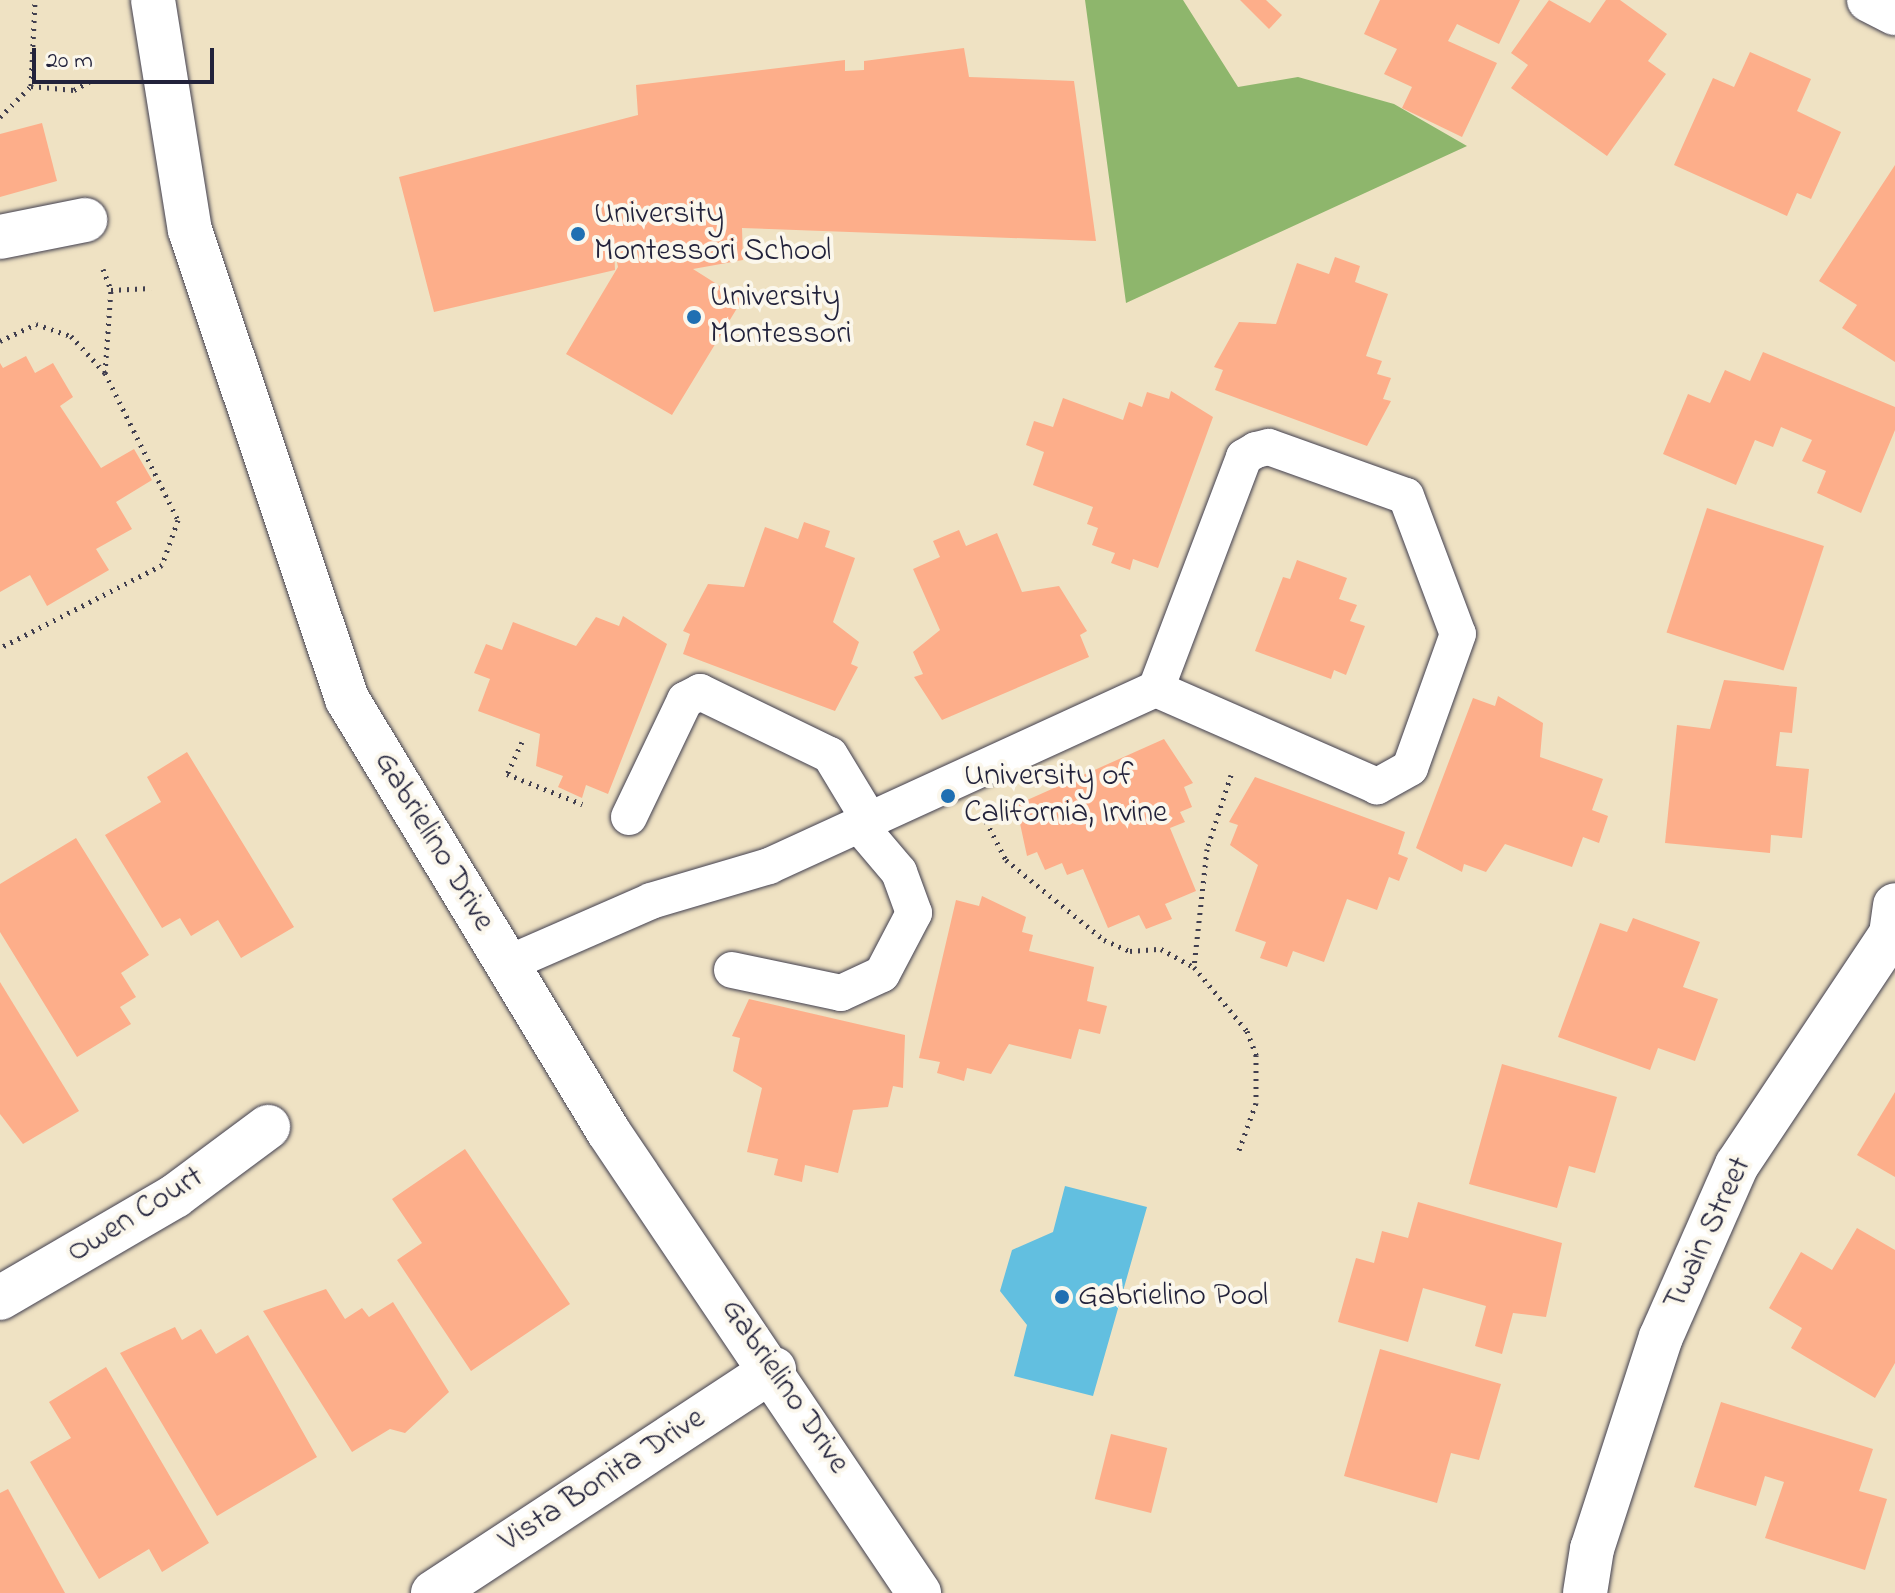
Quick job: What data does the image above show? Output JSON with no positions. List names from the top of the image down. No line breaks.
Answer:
{"streets":{"street":["Gabrielino Drive","Owen Court","Twain Street","Vista Bonita Drive"]},"crossings":[["Gabrielino Drive","Vista Bonita Drive"]],"places":["University Montessori School","University Montessori","University of California, Irvine","Gabrielino Pool"],"scale_bar":"20 m"}
